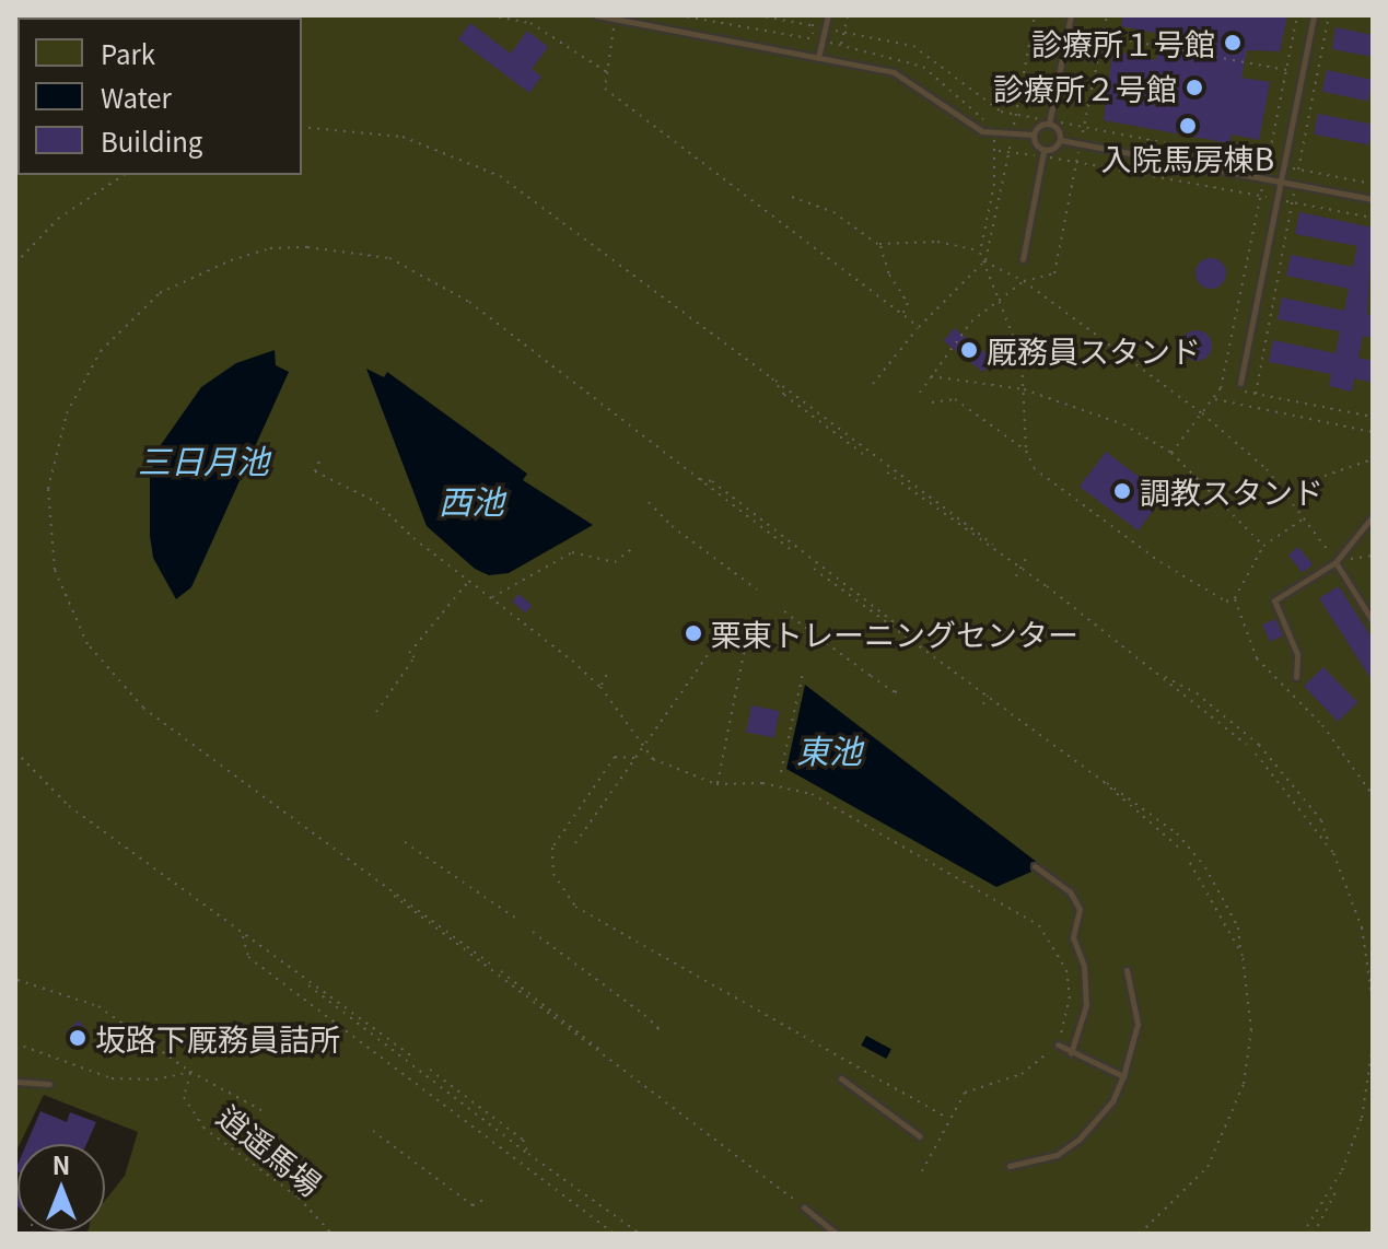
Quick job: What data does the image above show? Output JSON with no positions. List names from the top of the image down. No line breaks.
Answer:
{"streets":{"path":["逍遥馬場"]},"water":["三日月池","西池","東池"],"places":["診療所１号館","診療所２号館","入院馬房棟B","厩務員スタンド","調教スタンド","栗東トレーニングセンター","坂路下厩務員詰所"],"legend":["Park","Water","Building"],"north":"top"}
